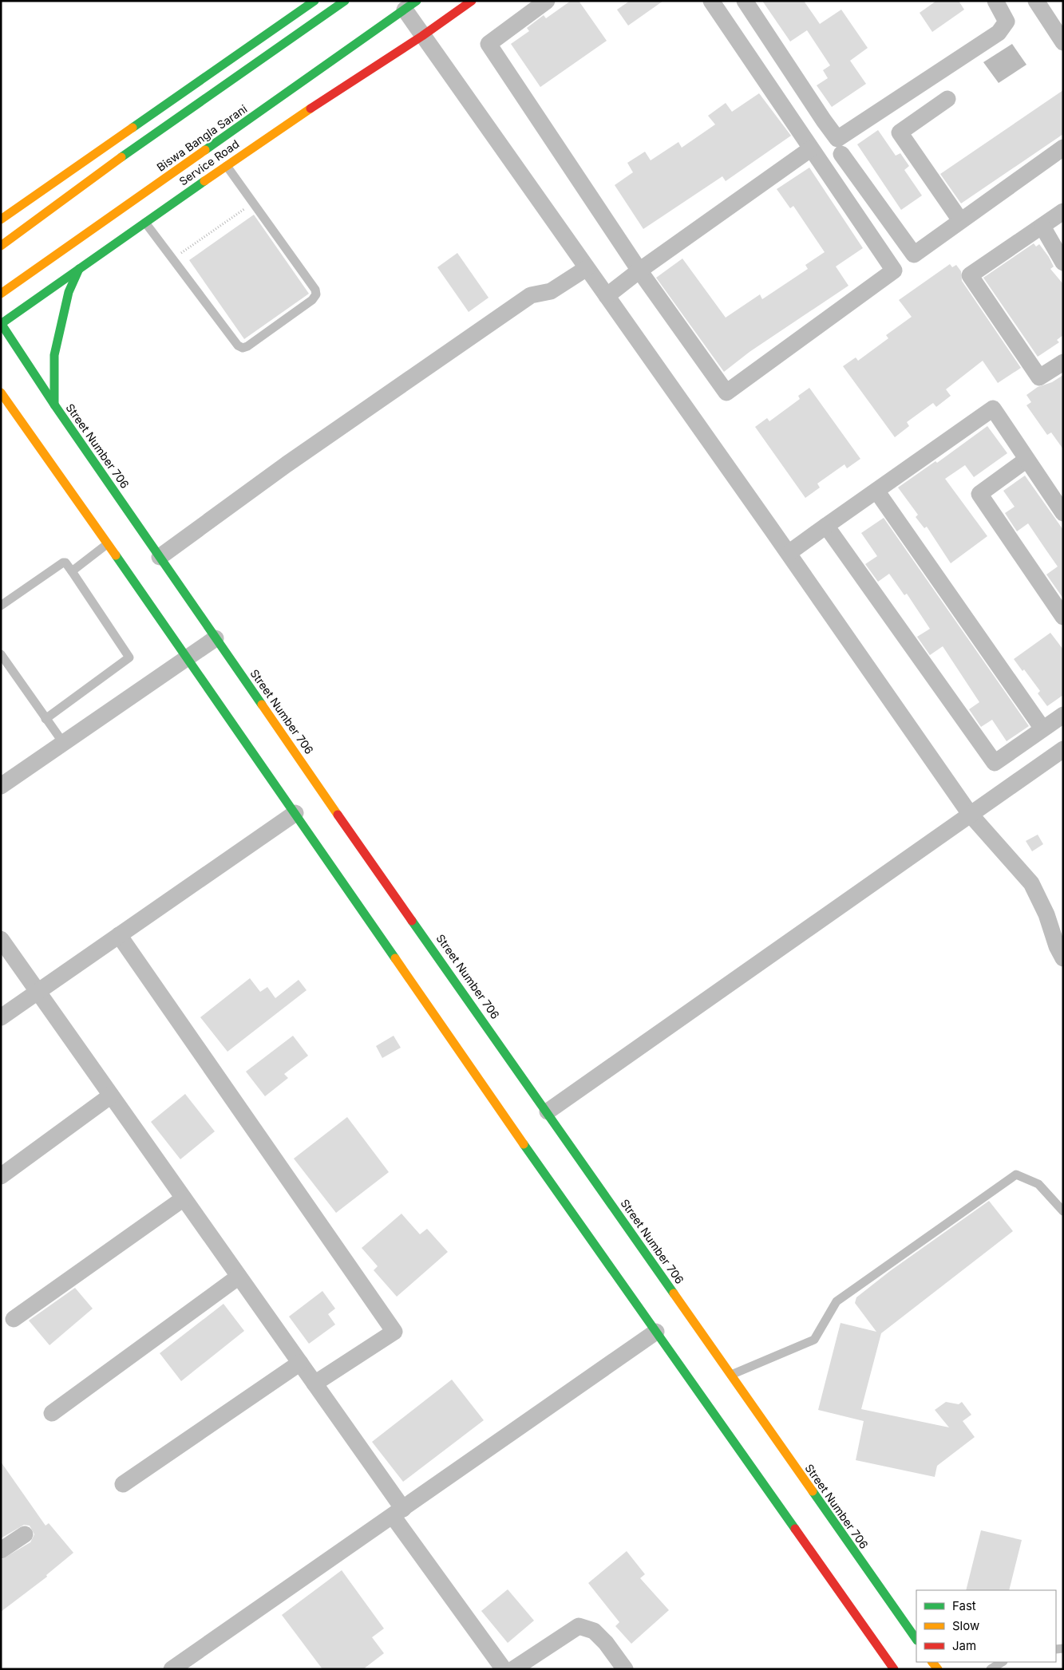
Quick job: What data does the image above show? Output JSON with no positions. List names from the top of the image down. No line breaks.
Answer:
{"streets":{"street":["Biswa Bangla Sarani","Service Road","Street Number 706"]},"crossings":[["Service Road","Street Number 706"]],"legend":["Fast","Slow","Jam"]}
